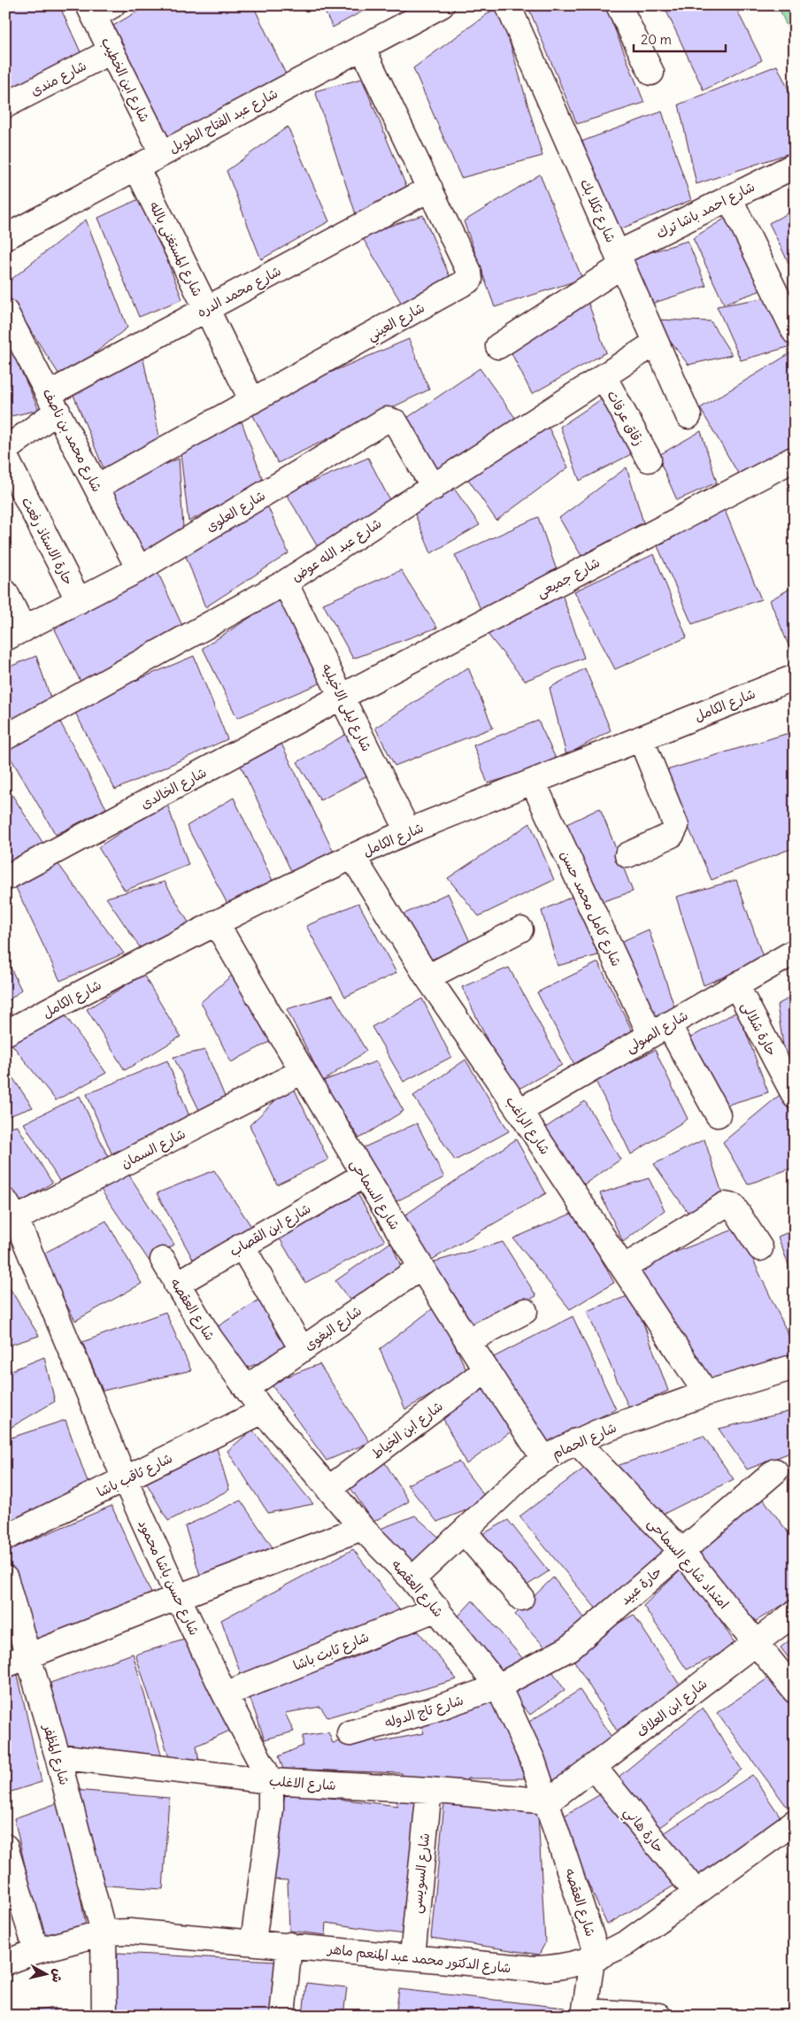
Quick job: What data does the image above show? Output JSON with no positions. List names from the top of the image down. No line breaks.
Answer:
{"streets":{"street":["شارع مندى","شارع ابن الخطيب","شارع عبد الفتاح الطويل","شارع احمد باشا ترك","شارع تكلا بك","شارع المستغنى بالله","شارع محمد الدره","شارع العيني","زقاق عرفات","شارع محمد بن ناصف","شارع العلوى","حارة الاستاذ رفعت","شارع عبد الله عوض","شارع جميعى","شارع الكامل","شارع ليلى الاخيليه","شارع الخالدى","شارع كامل محمد حسن","حارة شلالى","شارع الصولى","شارع الراغب","شارع السمان","شارع السماحى","شارع ابن القصاب","شارع العقصه","شارع البغوى","شارع ابن الخياط","شارع الحمام","شارع ثاقب باشا","امتداد شارع السماحى","شارع حسن باشا محمود","حارة عبيد","شارع ثابت باشا","شارع ابن العلاف","شارع تاج الدوله","شارع المظفر","شارع الاغلب","حارة هاني","شارع السويسى","شارع الدكتور محمد عبد المنعم ماهر"]},"crossings":[["شارع مندى","شارع ابن الخطيب"],["شارع ابن الخطيب","شارع عبد الفتاح الطويل"],["شارع عبد الفتاح الطويل","شارع المستغنى بالله"],["شارع عبد الفتاح الطويل","شارع العيني"],["شارع احمد باشا ترك","شارع تكلا بك"],["شارع تكلا بك","شارع عبد الله عوض"],["شارع المستغنى بالله","شارع محمد الدره"],["شارع المستغنى بالله","شارع العيني"],["شارع محمد الدره","شارع العيني"],["شارع محمد الدره","شارع محمد بن ناصف"],["شارع العيني","شارع محمد بن ناصف"],["زقاق عرفات","شارع عبد الله عوض"],["شارع محمد بن ناصف","شارع العلوى"],["شارع العلوى","حارة الاستاذ رفعت"],["شارع العلوى","شارع عبد الله عوض"],["شارع عبد الله عوض","شارع ليلى الاخيليه"],["شارع جميعى","شارع ليلى الاخيليه"],["شارع جميعى","شارع الخالدى"],["شارع الكامل","شارع ليلى الاخيليه"],["شارع الكامل","شارع كامل محمد حسن"],["شارع الكامل","شارع الراغب"],["شارع الكامل","شارع السماحى"],["شارع ليلى الاخيليه","شارع الخالدى"],["شارع كامل محمد حسن","شارع الصولى"],["حارة شلالى","شارع الصولى"],["شارع الصولى","شارع الراغب"],["شارع الراغب","شارع الحمام"],["شارع السمان","شارع السماحى"],["شارع السمان","شارع حسن باشا محمود"],["شارع السماحى","شارع ابن القصاب"],["شارع السماحى","شارع البغوى"],["شارع السماحى","شارع ابن الخياط"],["شارع السماحى","شارع الحمام"],["شارع ابن القصاب","شارع العقصه"],["شارع العقصه","شارع البغوى"],["شارع العقصه","شارع ابن الخياط"],["شارع العقصه","شارع الحمام"],["شارع العقصه","شارع ثاقب باشا"],["شارع العقصه","حارة عبيد"],["شارع العقصه","شارع ثابت باشا"],["شارع العقصه","شارع ابن العلاف"],["شارع العقصه","شارع تاج الدوله"],["شارع العقصه","شارع الاغلب"],["شارع العقصه","شارع الدكتور محمد عبد المنعم ماهر"],["شارع الحمام","امتداد شارع السماحى"],["شارع ثاقب باشا","شارع حسن باشا محمود"],["امتداد شارع السماحى","حارة عبيد"],["امتداد شارع السماحى","شارع ابن العلاف"],["شارع حسن باشا محمود","شارع ثابت باشا"],["شارع حسن باشا محمود","شارع الاغلب"],["شارع حسن باشا محمود","شارع الدكتور محمد عبد المنعم ماهر"],["حارة عبيد","شارع تاج الدوله"],["شارع ابن العلاف","شارع الاغلب"],["شارع ابن العلاف","حارة هاني"],["شارع المظفر","شارع الاغلب"],["شارع المظفر","شارع الدكتور محمد عبد المنعم ماهر"],["شارع الاغلب","شارع السويسى"],["حارة هاني","شارع الدكتور محمد عبد المنعم ماهر"],["شارع السويسى","شارع الدكتور محمد عبد المنعم ماهر"]],"scale_bar":"20 m","north":"right"}
